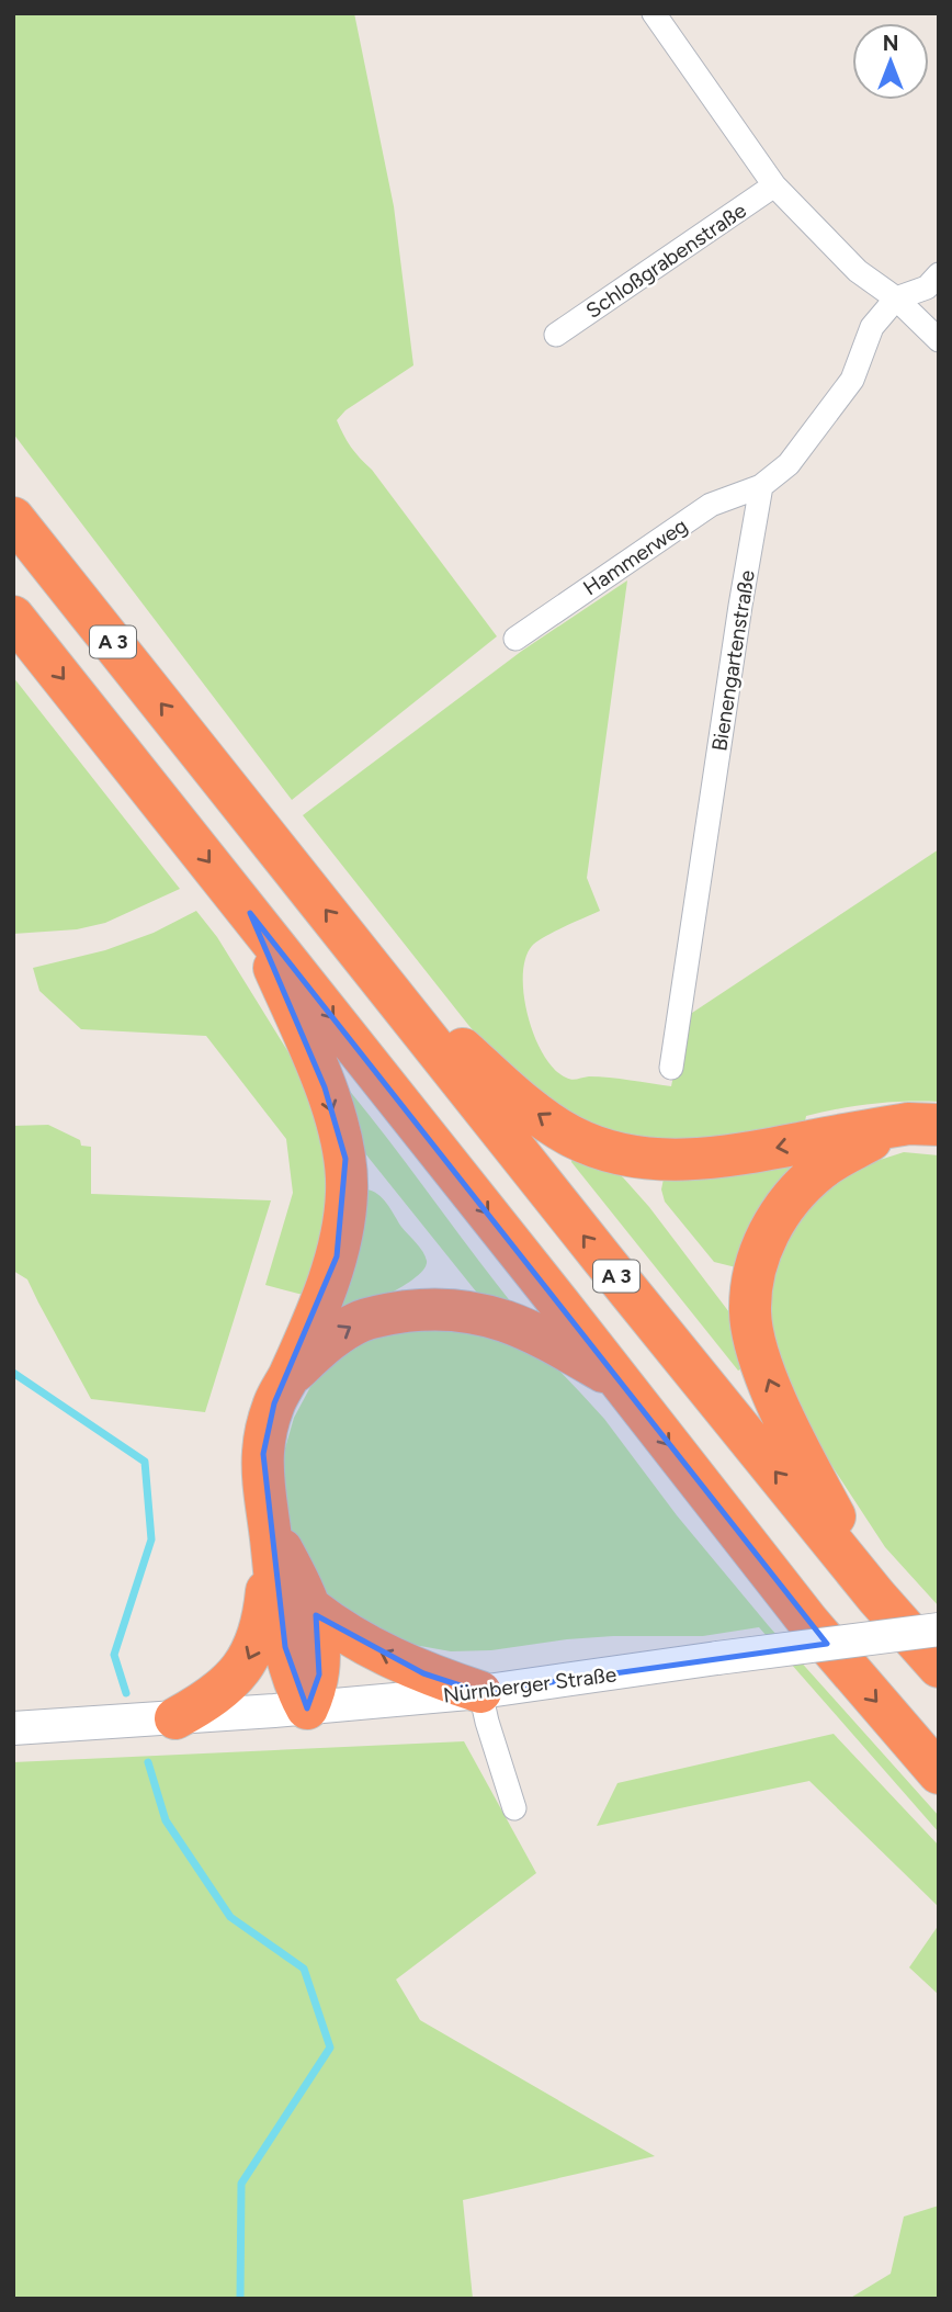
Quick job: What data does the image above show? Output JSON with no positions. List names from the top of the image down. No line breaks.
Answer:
{"streets":{"highway":["A 3"],"main road":["Nürnberger Straße"],"street":["Schloßgrabenstraße","Hammerweg","Bienengartenstraße"]},"crossings":[["Hammerweg","Bienengartenstraße"]],"north":"top"}
